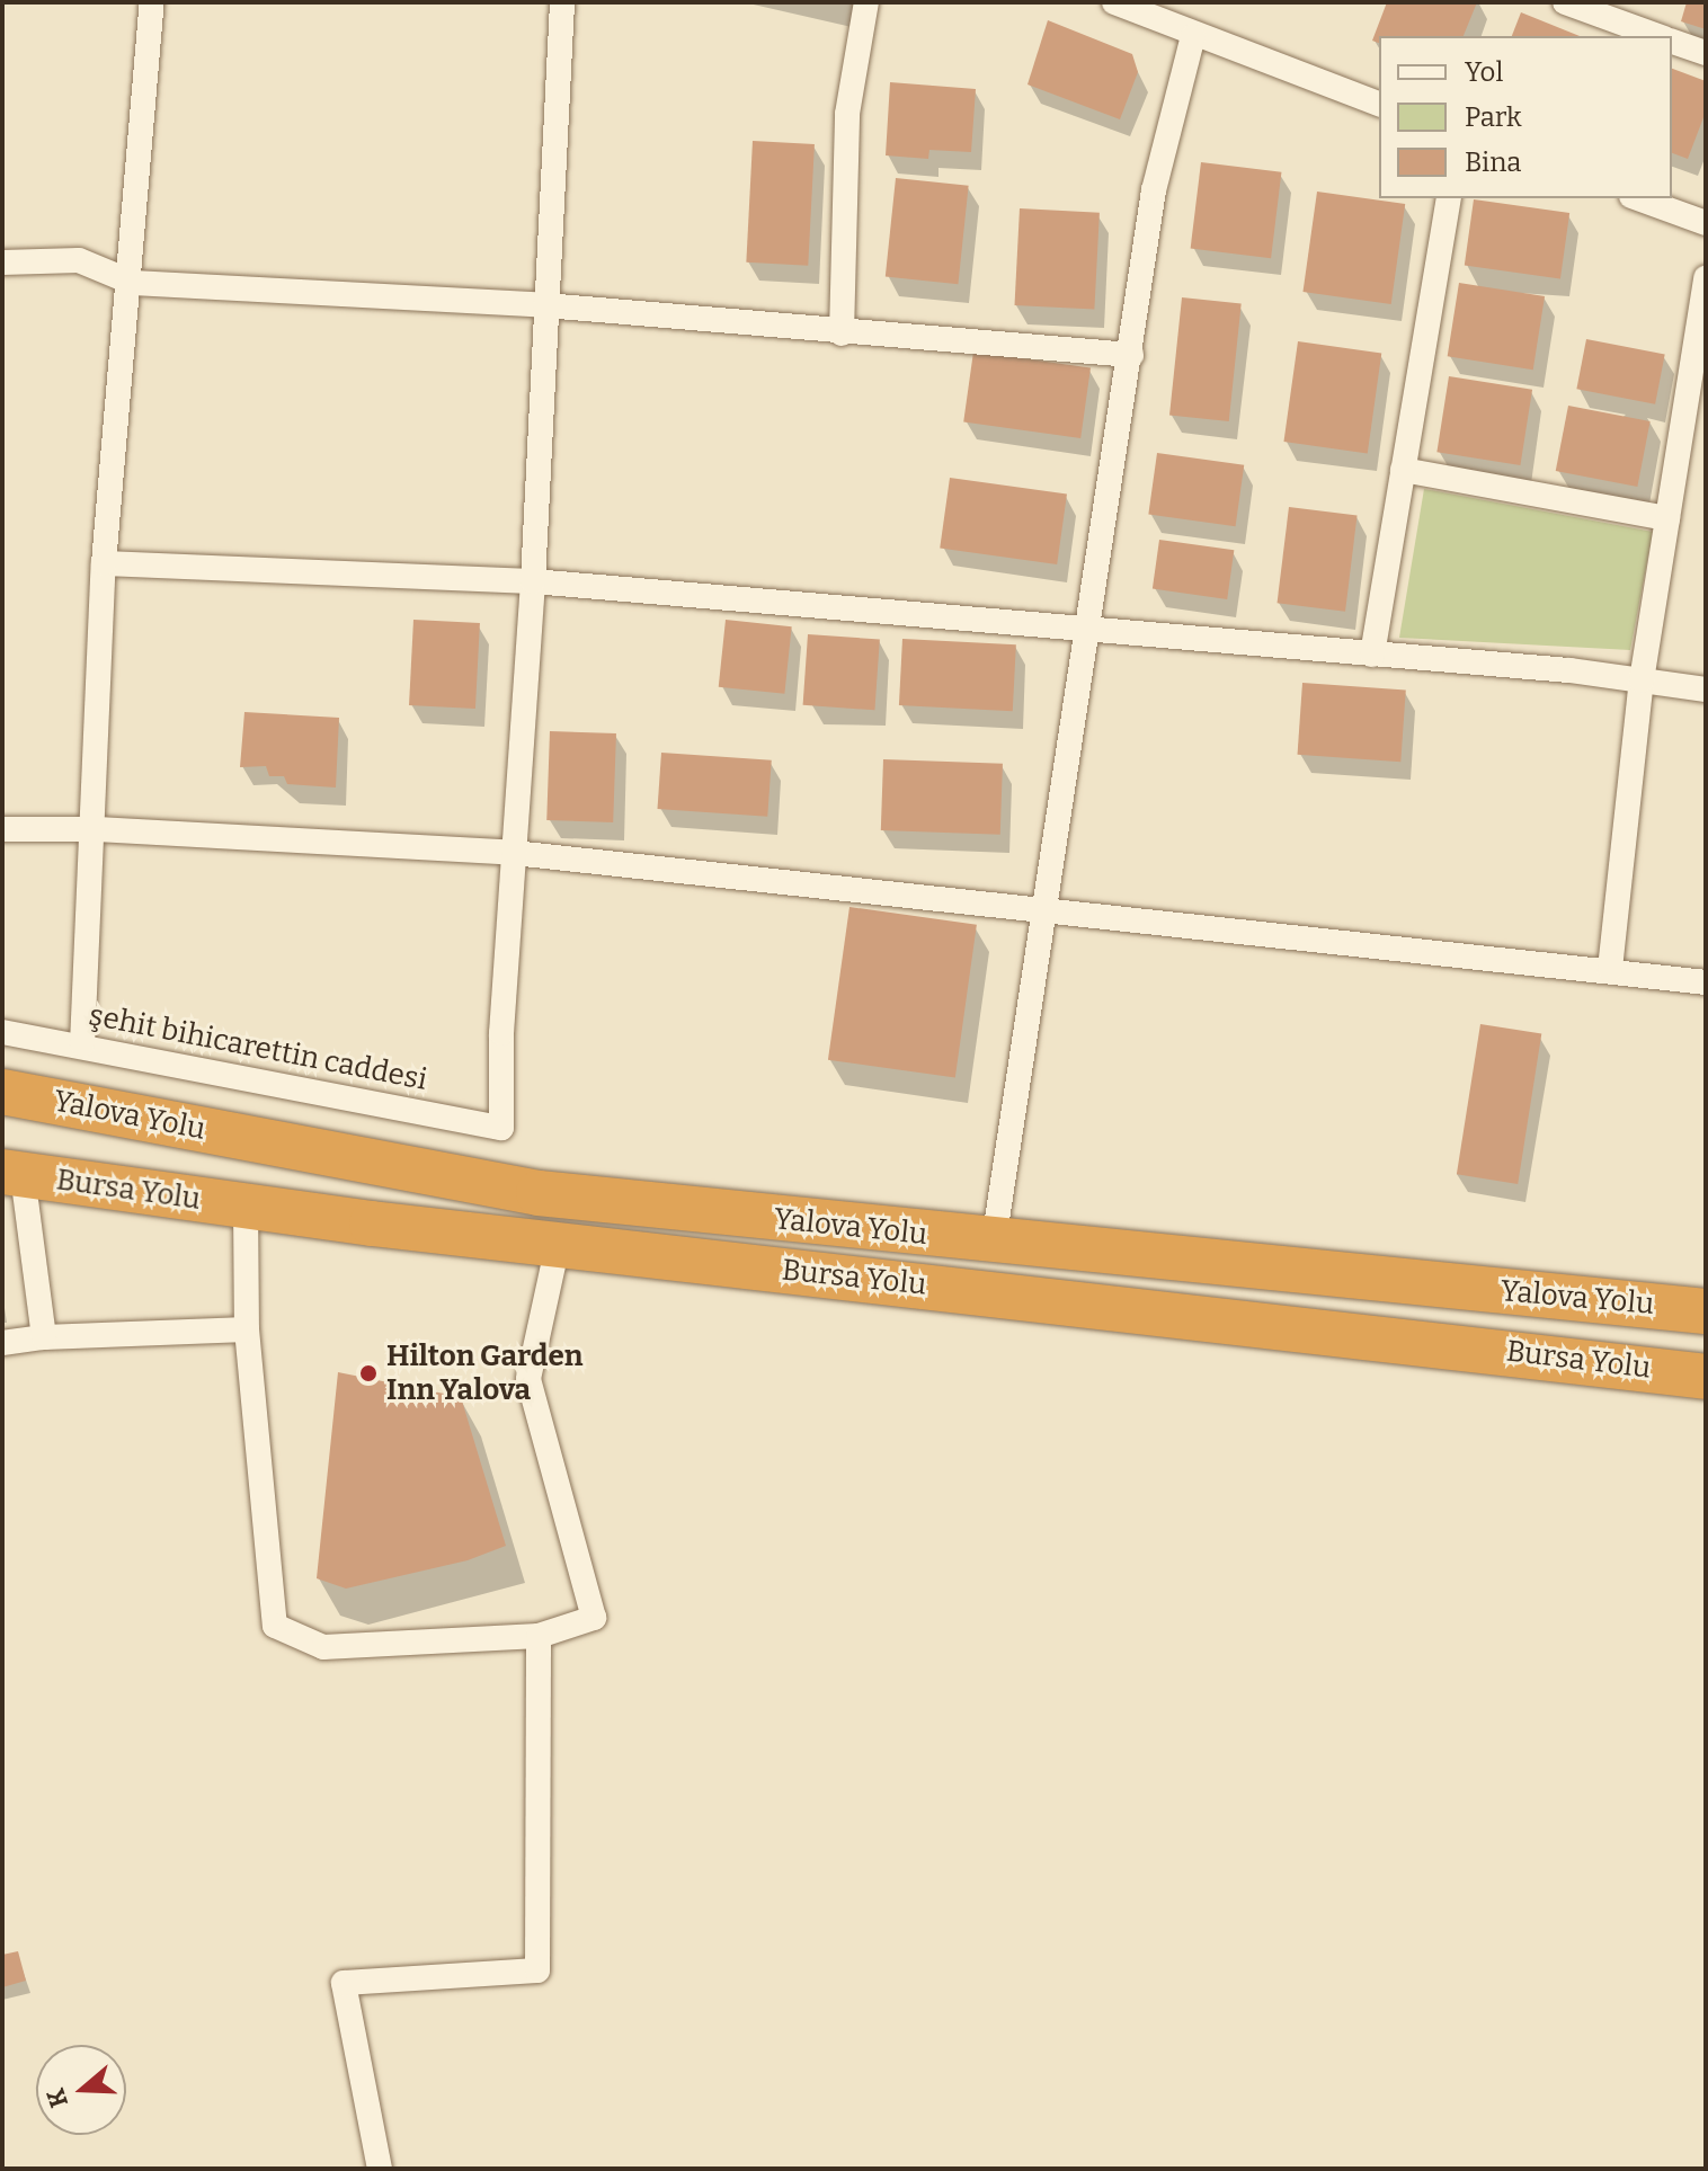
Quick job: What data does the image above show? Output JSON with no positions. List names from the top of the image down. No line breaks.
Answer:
{"streets":{"highway":["Yalova Yolu","Bursa Yolu"],"street":["şehit bihicarettin caddesi"]},"places":["Hilton Garden Inn Yalova"],"legend":["Yol","Park","Bina"],"north":"left"}
